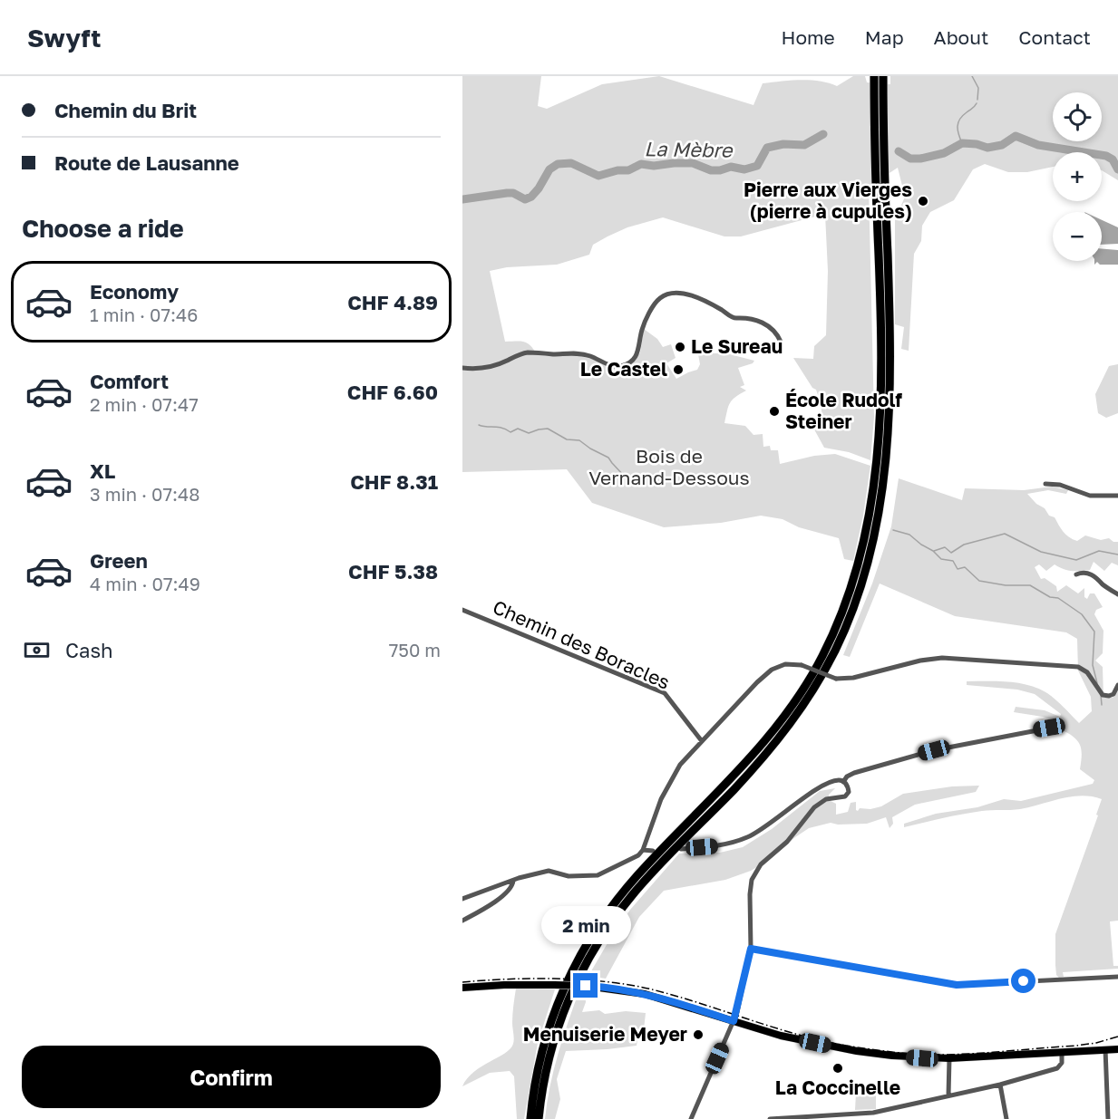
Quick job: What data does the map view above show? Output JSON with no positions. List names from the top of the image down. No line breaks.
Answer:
{"streets":{"street":["Chemin des Boracles"]},"water":["La Mèbre"],"parks":["Bois de Vernand-Dessous"],"places":["Pierre aux Vierges (pierre à cupules)","Le Sureau","Le Castel","École Rudolf Steiner","Menuiserie Meyer","La Coccinelle"],"page":{"header":"Swyft","nav":["Home","Map","About","Contact"],"banner":["Chemin du Brit","Route de Lausanne"],"map_buttons":["+","−"],"heading":"Choose a ride","list":[{"name":"Economy","note":"1 min · 07:46","value":"CHF 4.89"},{"name":"Comfort","note":"2 min · 07:47","value":"CHF 6.60"},{"name":"XL","note":"3 min · 07:48","value":"CHF 8.31"},{"name":"Green","note":"4 min · 07:49","value":"CHF 5.38"}],"pay":["Cash","750 m"],"bubble":"2 min","buttons":"Confirm"}}
